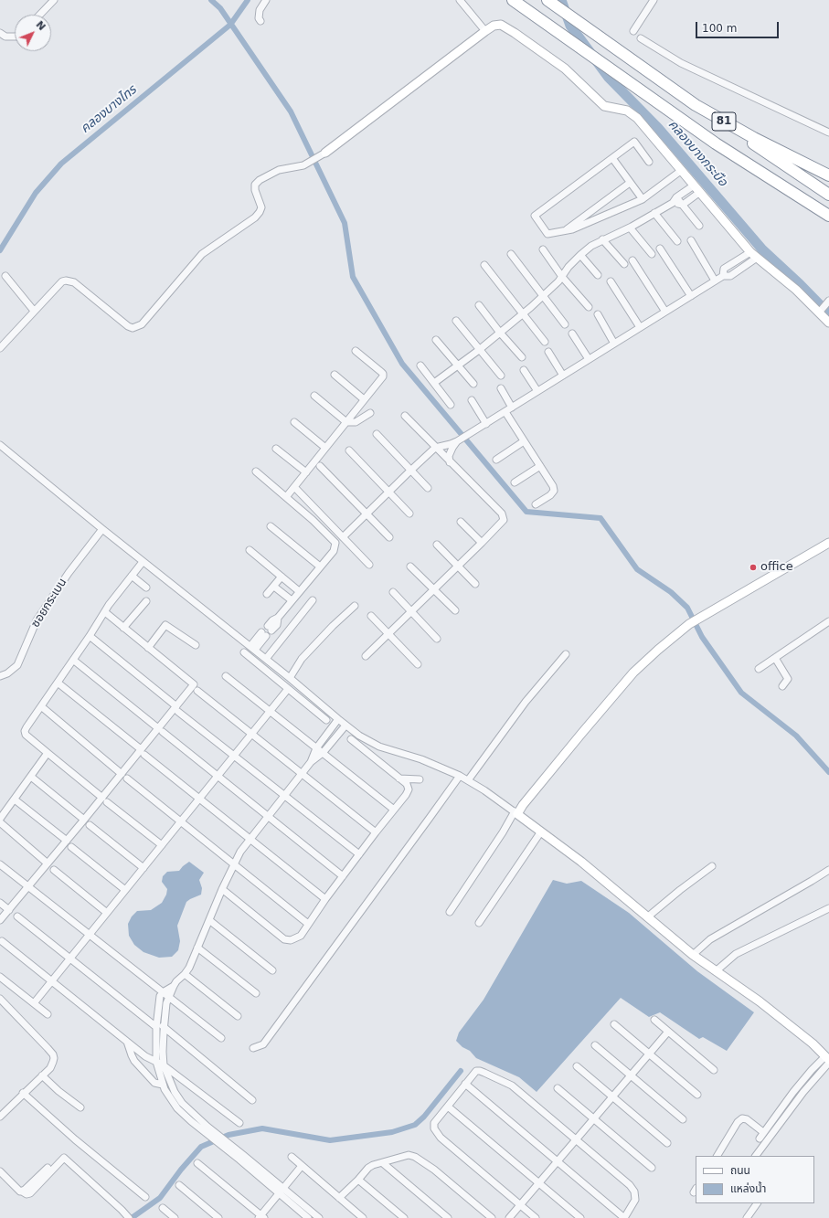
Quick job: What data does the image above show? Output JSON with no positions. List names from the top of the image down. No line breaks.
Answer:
{"streets":{"highway":["81"],"street":["ซอยกระเบน"]},"water":["คลองบางไทร","คลองบางกระบือ"],"places":["office"],"legend":["ถนน","แหล่งน้ำ"],"scale_bar":"100 m","north":"top right"}
